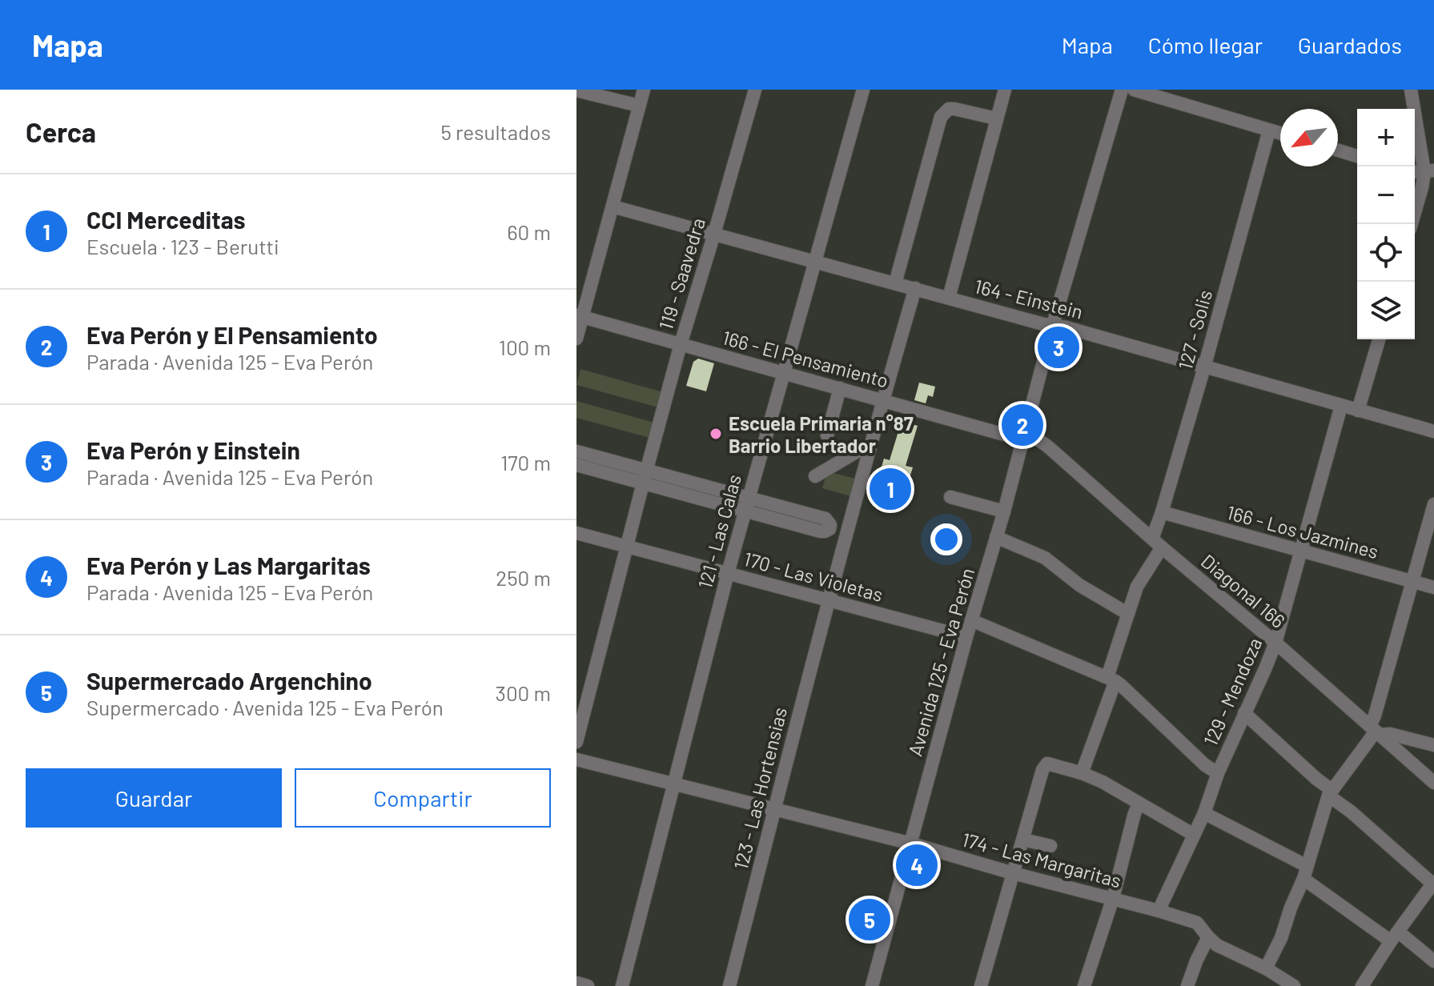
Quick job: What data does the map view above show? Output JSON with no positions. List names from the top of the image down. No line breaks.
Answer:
{"streets":{"street":["119 - Saavedra","164 - Einstein","127 - Solis","166 - El Pensamiento","121 - Las Calas","166 - Los Jazmines","170 - Las Violetas","Diagonal 166","Avenida 125 - Eva Perón","129 - Mendoza","123 - Las Hortensias","174 - Las Margaritas"]},"crossings":[["119 - Saavedra","164 - Einstein"],["119 - Saavedra","166 - El Pensamiento"],["119 - Saavedra","170 - Las Violetas"],["164 - Einstein","127 - Solis"],["164 - Einstein","121 - Las Calas"],["164 - Einstein","Avenida 125 - Eva Perón"],["164 - Einstein","129 - Mendoza"],["164 - Einstein","123 - Las Hortensias"],["127 - Solis","166 - Los Jazmines"],["127 - Solis","Diagonal 166"],["166 - El Pensamiento","121 - Las Calas"],["166 - El Pensamiento","Diagonal 166"],["166 - El Pensamiento","Avenida 125 - Eva Perón"],["166 - El Pensamiento","123 - Las Hortensias"],["121 - Las Calas","170 - Las Violetas"],["121 - Las Calas","174 - Las Margaritas"],["166 - Los Jazmines","129 - Mendoza"],["170 - Las Violetas","Avenida 125 - Eva Perón"],["170 - Las Violetas","123 - Las Hortensias"],["Diagonal 166","Avenida 125 - Eva Perón"],["Diagonal 166","129 - Mendoza"],["Avenida 125 - Eva Perón","174 - Las Margaritas"],["129 - Mendoza","174 - Las Margaritas"],["123 - Las Hortensias","174 - Las Margaritas"]],"places":["Escuela Primaria n°87 Barrio Libertador"],"north":"bottom left","page":{"header":"Mapa","nav":["Mapa","Cómo llegar","Guardados"],"heading":["Cerca","5 resultados"],"map_buttons":["+","−"],"list":[{"mark":"1","name":"CCI Merceditas","note":"Escuela · 123 - Berutti","value":"60 m"},{"mark":"2","name":"Eva Perón y El Pensamiento","note":"Parada · Avenida 125 - Eva Perón","value":"100 m"},{"mark":"3","name":"Eva Perón y Einstein","note":"Parada · Avenida 125 - Eva Perón","value":"170 m"},{"mark":"4","name":"Eva Perón y Las Margaritas","note":"Parada · Avenida 125 - Eva Perón","value":"250 m"},{"mark":"5","name":"Supermercado Argenchino","note":"Supermercado · Avenida 125 - Eva Perón","value":"300 m"}],"pins":["3","2","1","4","5"],"buttons":["Guardar","Compartir"]}}
